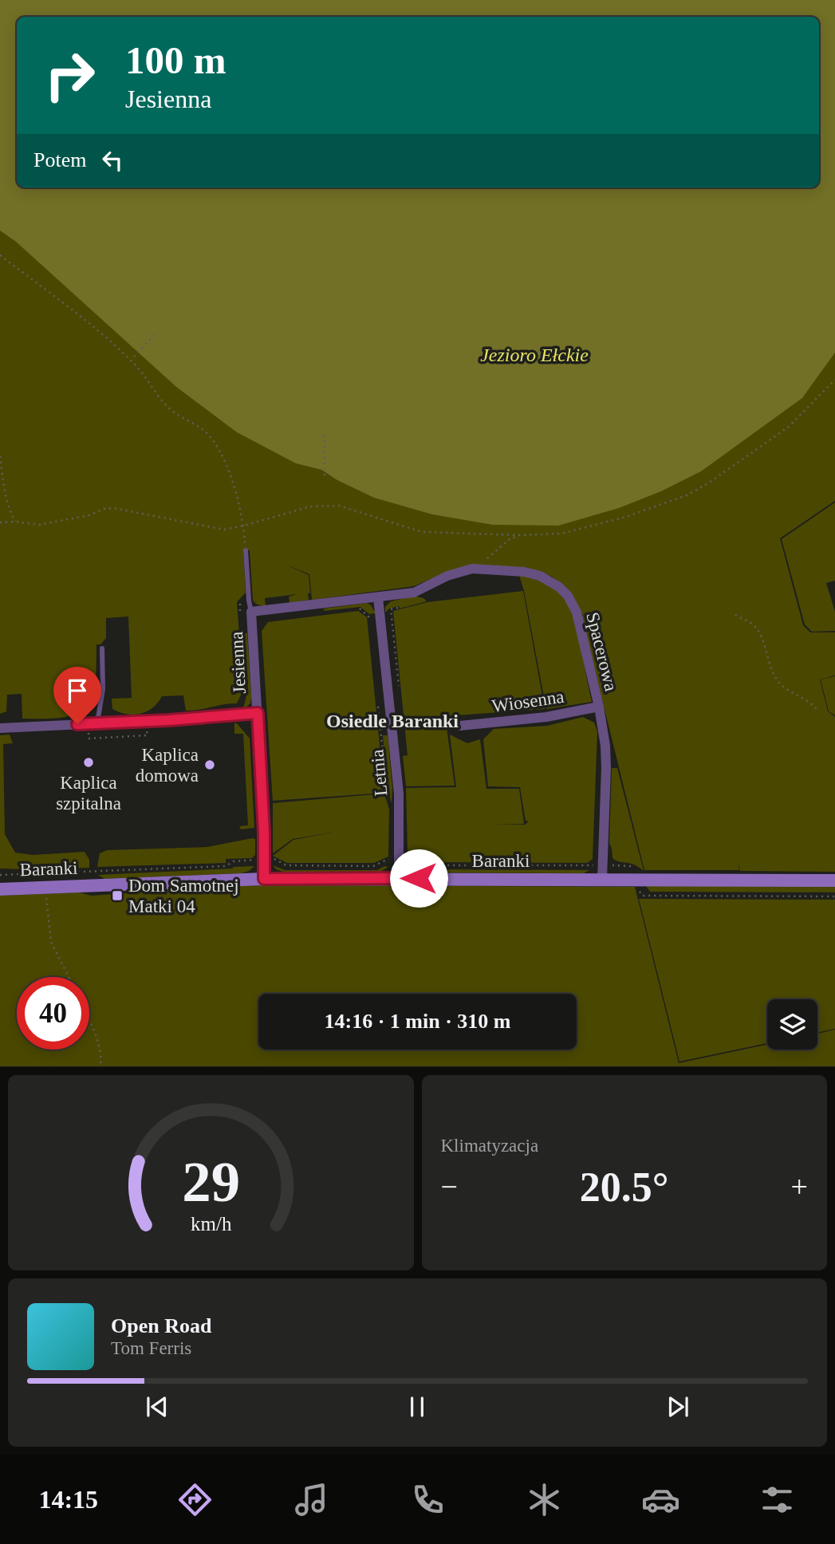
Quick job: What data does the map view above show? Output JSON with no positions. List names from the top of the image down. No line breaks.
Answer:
{"streets":{"street":["Spacerowa","Jesienna","Wiosenna","Letnia","Baranki"]},"crossings":[["Spacerowa","Jesienna"],["Spacerowa","Wiosenna"],["Spacerowa","Letnia"],["Spacerowa","Baranki"],["Jesienna","Baranki"],["Letnia","Baranki"]],"districts":["Osiedle Baranki"],"water":["Jezioro Ełckie"],"places":{"other":["Kaplica szpitalna","Kaplica domowa"],"transit":["Dom Samotnej Matki 04"]},"page":{"turn":["100 m","Jesienna"],"then":"Potem","limit":"40","trip":"14:16 · 1 min · 310 m","tile":"Klimatyzacja","heat":["−","20.5°","+"],"song":["Open Road","Tom Ferris"],"tabs":"14:15","gauge":["29","km/h"]}}
